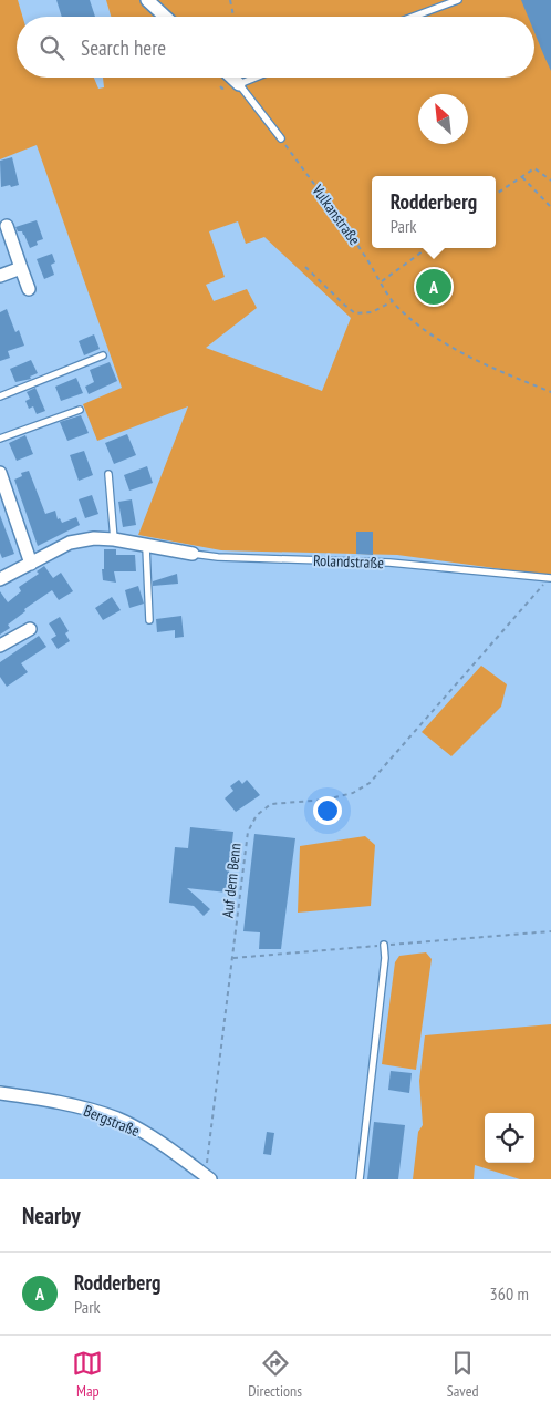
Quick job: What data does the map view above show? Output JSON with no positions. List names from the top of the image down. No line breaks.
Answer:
{"streets":{"street":["Rolandstraße","Bergstraße"],"path":["Vulkanstraße","Auf dem Benn"]},"crossings":[["Rolandstraße","Auf dem Benn"],["Auf dem Benn","Bergstraße"]],"north":"top left","page":{"search":"Search here","popup":["Rodderberg","Park"],"pins":"A","heading":"Nearby","list":[{"mark":"A","name":"Rodderberg","note":"Park","value":"360 m"}],"nav":["Map","Directions","Saved"]}}
